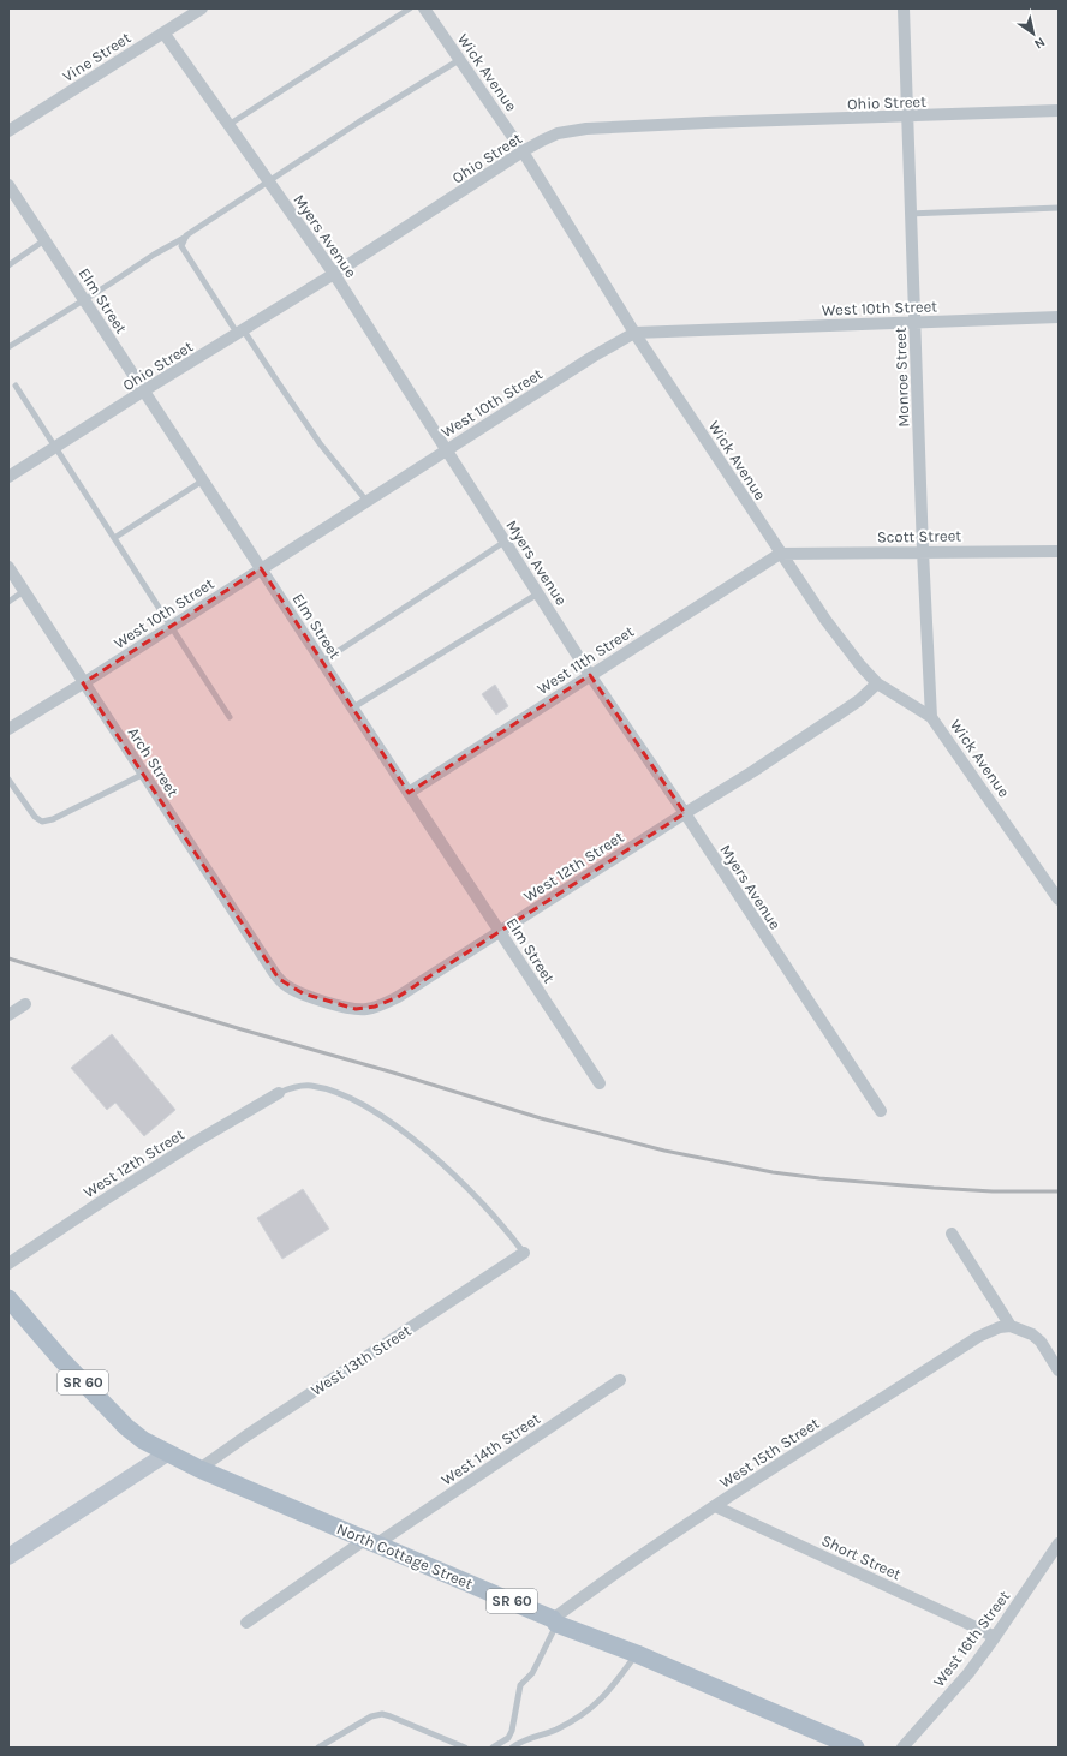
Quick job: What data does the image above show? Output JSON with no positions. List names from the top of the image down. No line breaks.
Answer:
{"streets":{"main road":["SR 60","North Cottage Street"],"street":["Vine Street","Wick Avenue","Ohio Street","Myers Avenue","Elm Street","West 10th Street","Monroe Street","Scott Street","West 11th Street","Arch Street","West 12th Street","West 13th Street","West 14th Street","West 15th Street","Short Street","West 16th Street"]},"crossings":[["Vine Street","Myers Avenue"],["Wick Avenue","Ohio Street"],["Wick Avenue","West 10th Street"],["Wick Avenue","Monroe Street"],["Wick Avenue","Scott Street"],["Wick Avenue","West 11th Street"],["Wick Avenue","West 12th Street"],["Ohio Street","Myers Avenue"],["Ohio Street","Elm Street"],["Ohio Street","Monroe Street"],["Myers Avenue","West 10th Street"],["Myers Avenue","West 11th Street"],["Myers Avenue","West 12th Street"],["Elm Street","West 10th Street"],["Elm Street","West 11th Street"],["Elm Street","West 12th Street"],["West 10th Street","Monroe Street"],["West 10th Street","Arch Street"],["Monroe Street","Scott Street"],["Scott Street","West 11th Street"],["Arch Street","West 12th Street"],["West 13th Street","North Cottage Street"],["SR 60","North Cottage Street"],["West 14th Street","North Cottage Street"],["West 15th Street","North Cottage Street"],["West 15th Street","Short Street"],["Short Street","West 16th Street"]],"north":"bottom right"}
